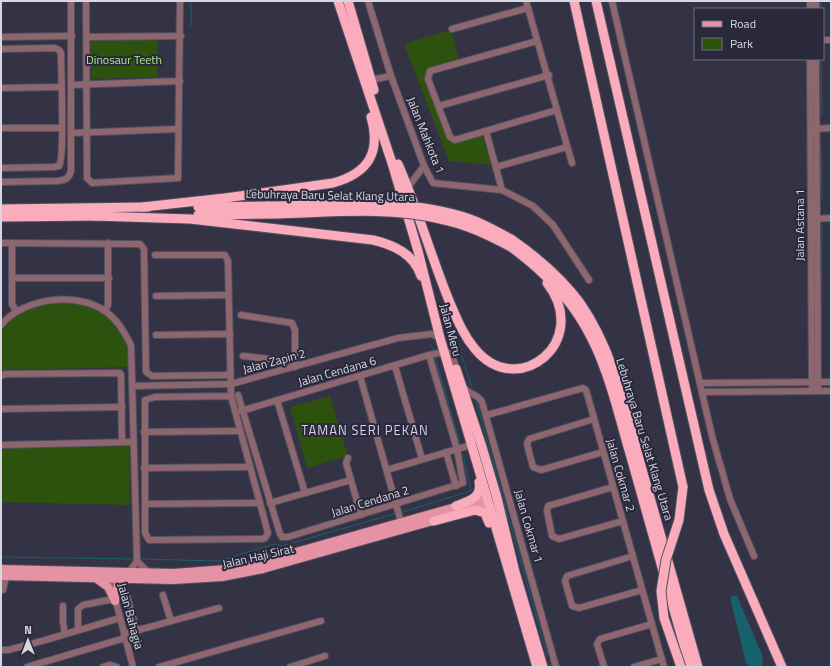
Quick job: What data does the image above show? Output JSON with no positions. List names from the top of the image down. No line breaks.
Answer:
{"streets":{"highway":["Lebuhraya Baru Selat Klang Utara","Jalan Meru"],"main road":["Jalan Haji Sirat"],"street":["Jalan Mahkota 1","Jalan Astana 1","Jalan Zapin 2","Jalan Cendana 6","Jalan Cokmar 2","Jalan Cendana 2","Jalan Cokmar 1","Jalan Bahagia"]},"crossings":[["Jalan Meru","Jalan Zapin 2"],["Jalan Meru","Jalan Cendana 6"],["Jalan Meru","Jalan Cokmar 1"],["Jalan Meru","Jalan Haji Sirat"],["Jalan Cendana 6","Jalan Cokmar 1"],["Jalan Cokmar 2","Jalan Cokmar 1"],["Jalan Haji Sirat","Jalan Bahagia"]],"districts":["TAMAN SERI PEKAN"],"parks":["Dinosaur Teeth"],"legend":["Road","Park"],"north":"top"}
